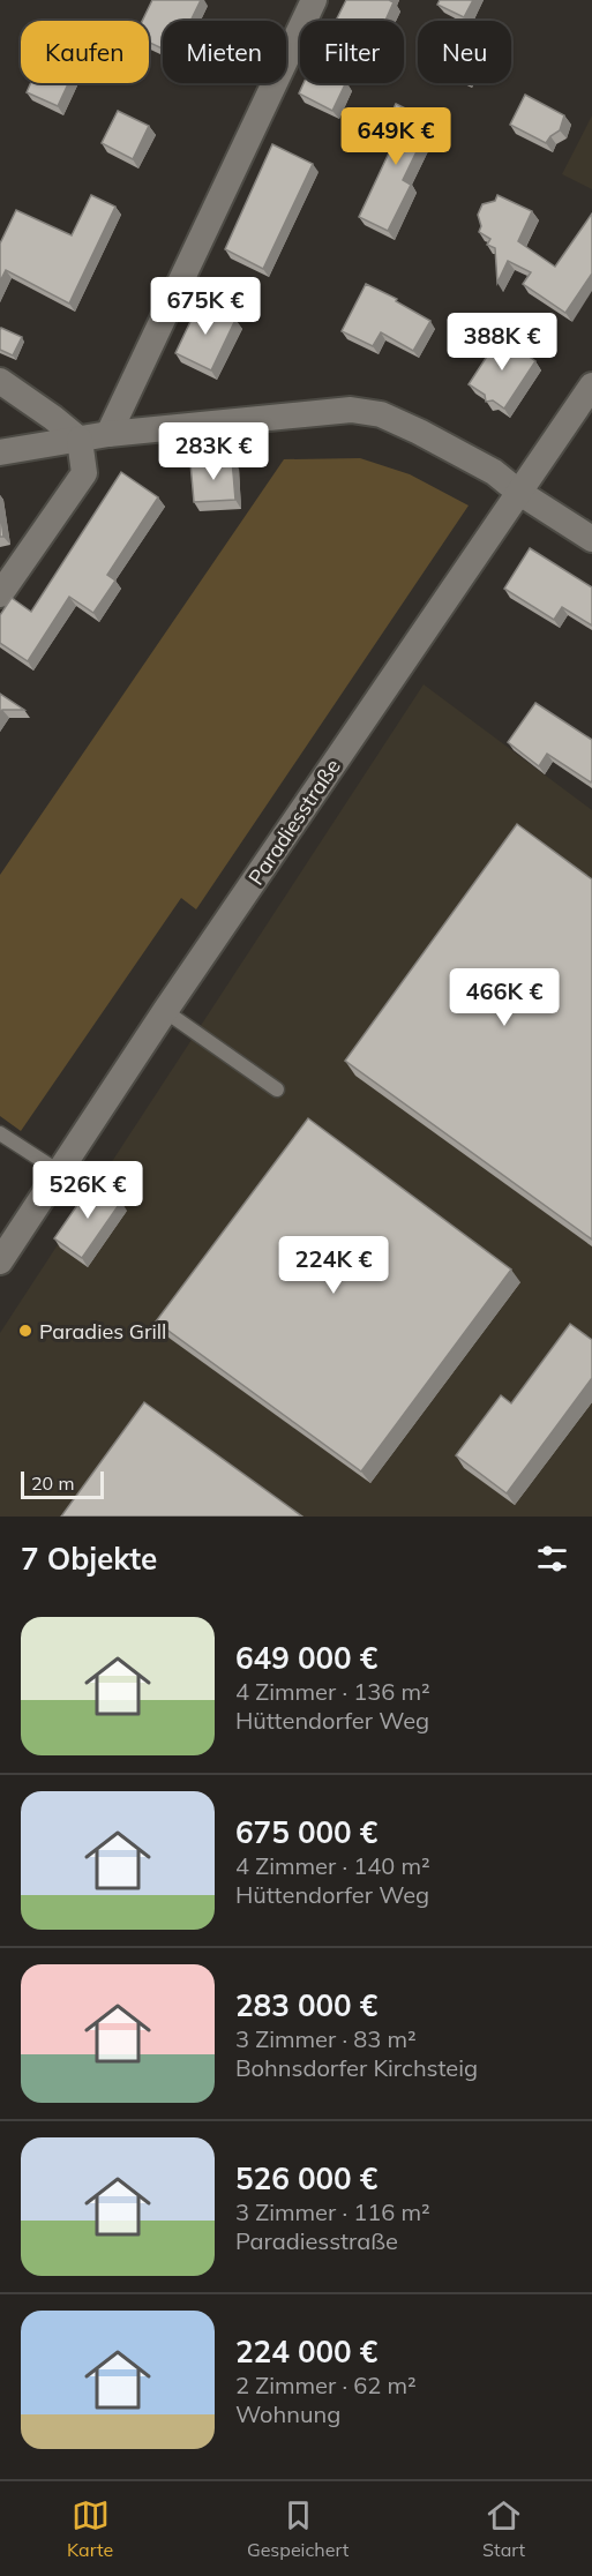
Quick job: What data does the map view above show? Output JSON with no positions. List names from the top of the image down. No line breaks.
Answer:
{"streets":{"street":["Paradiesstraße"]},"places":["Paradies Grill"],"scale_bar":"20 m","page":{"chip":["Kaufen","Mieten","Filter","Neu"],"price":["649K €","675K €","388K €","283K €","466K €","526K €","224K €"],"scale":"20 m","heading":"7 Objekte","list":[{"name":"649 000 €","note":"4 Zimmer · 136 m² · Hüttendorfer Weg"},{"name":"675 000 €","note":"4 Zimmer · 140 m² · Hüttendorfer Weg"},{"name":"283 000 €","note":"3 Zimmer · 83 m² · Bohnsdorfer Kirchsteig"},{"name":"526 000 €","note":"3 Zimmer · 116 m² · Paradiesstraße"},{"name":"224 000 €","note":"2 Zimmer · 62 m² · Wohnung"}],"tabs":["Karte","Gespeichert","Start"]}}
